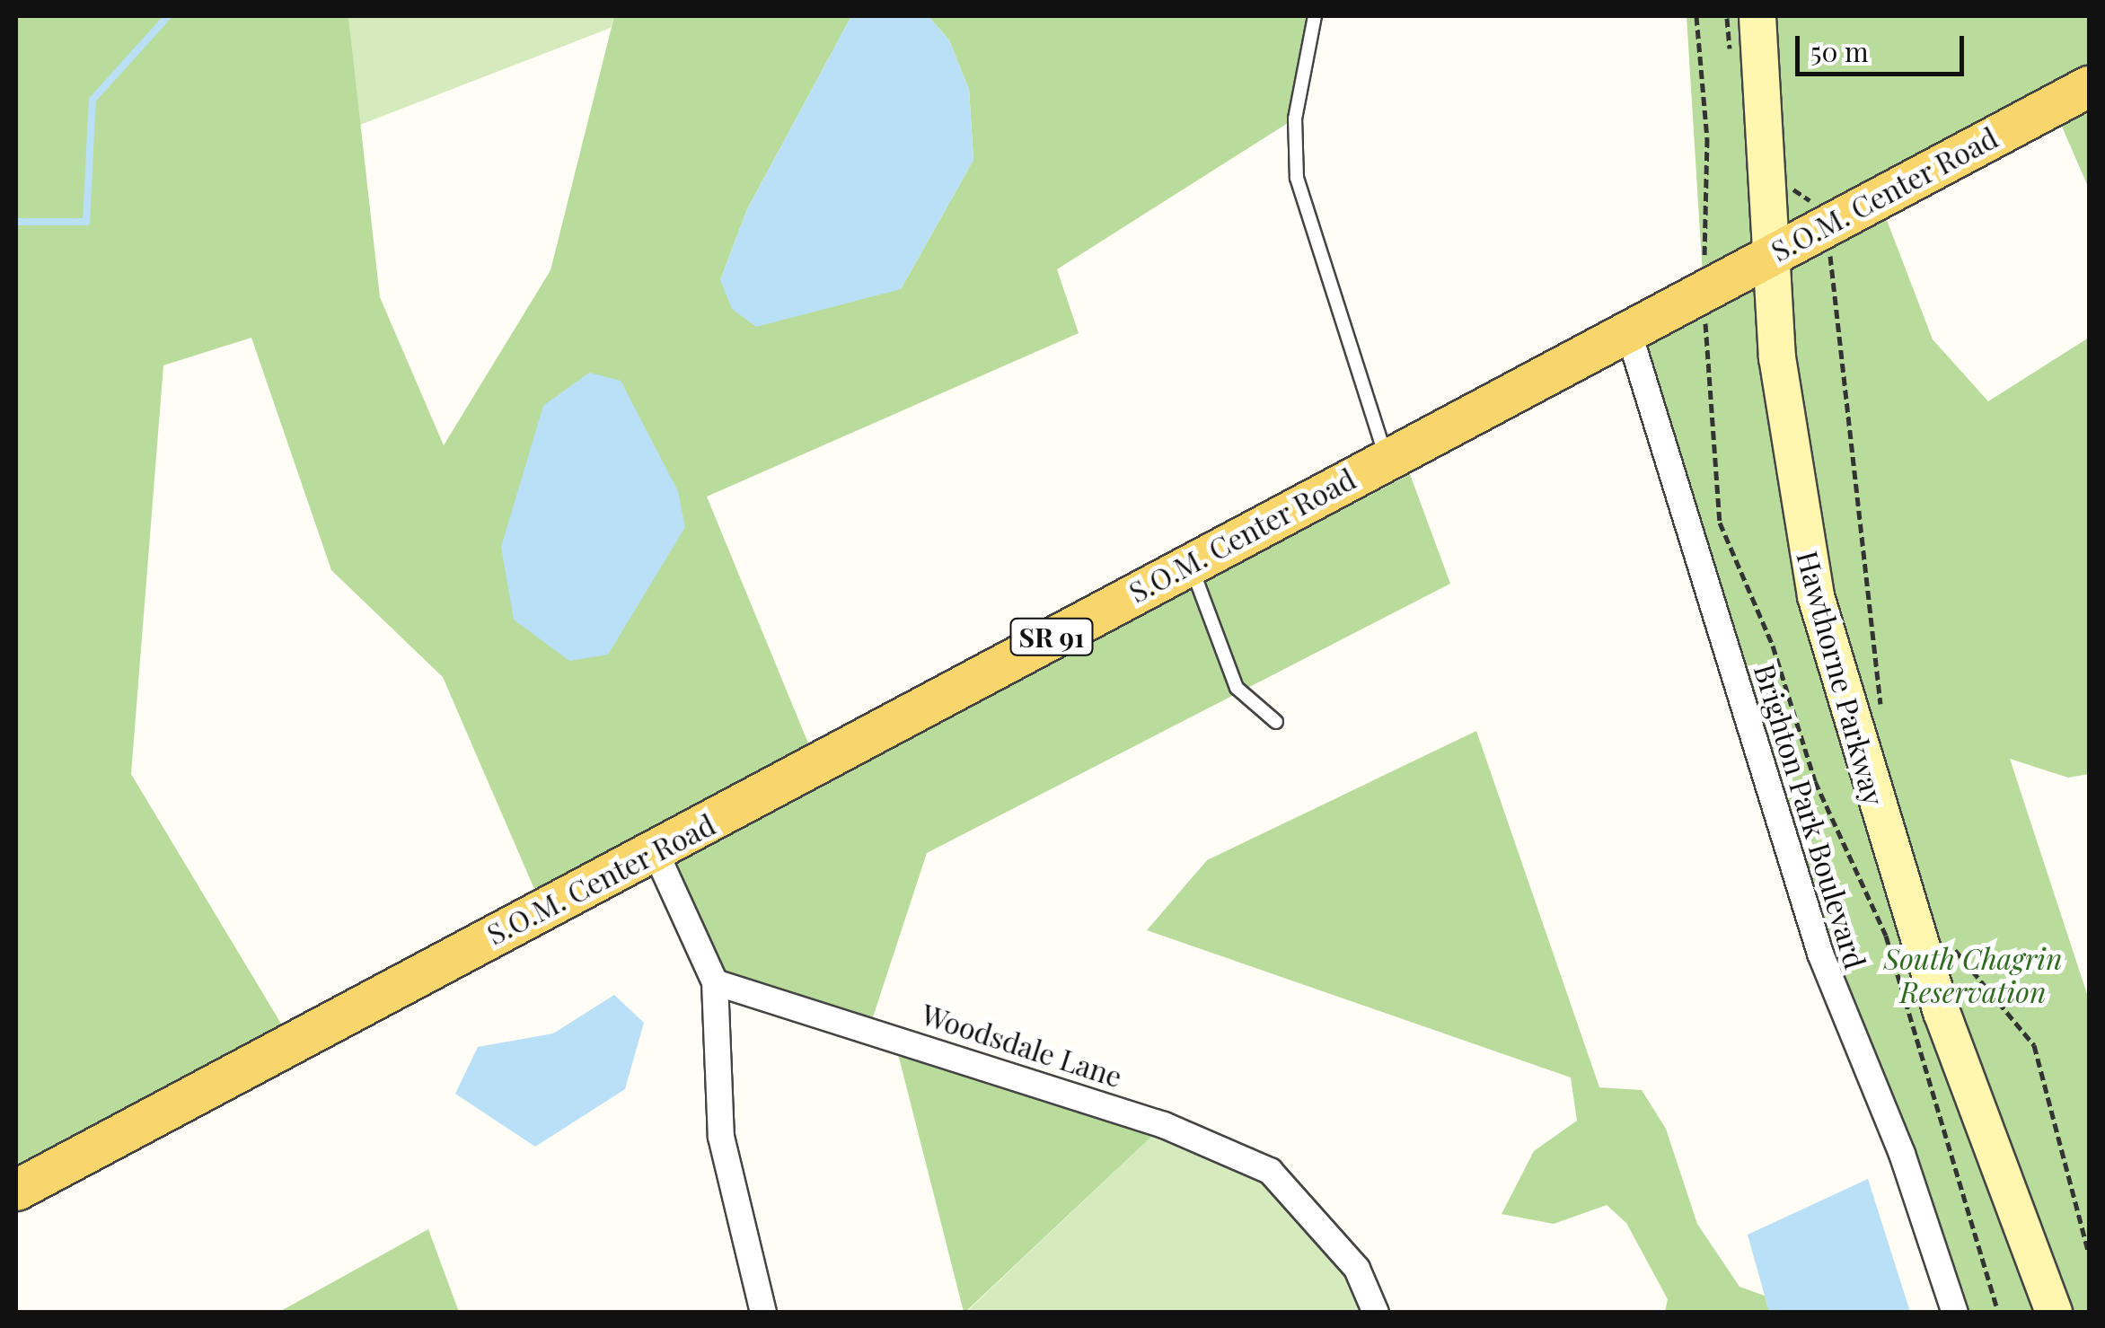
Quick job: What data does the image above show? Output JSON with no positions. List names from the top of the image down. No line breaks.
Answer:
{"streets":{"main road":["S.O.M. Center Road","SR 91"],"street":["Hawthorne Parkway","Brighton Park Boulevard","Woodsdale Lane"]},"crossings":[["S.O.M. Center Road","Hawthorne Parkway"],["S.O.M. Center Road","Brighton Park Boulevard"]],"parks":["South Chagrin Reservation"],"scale_bar":"50 m"}
